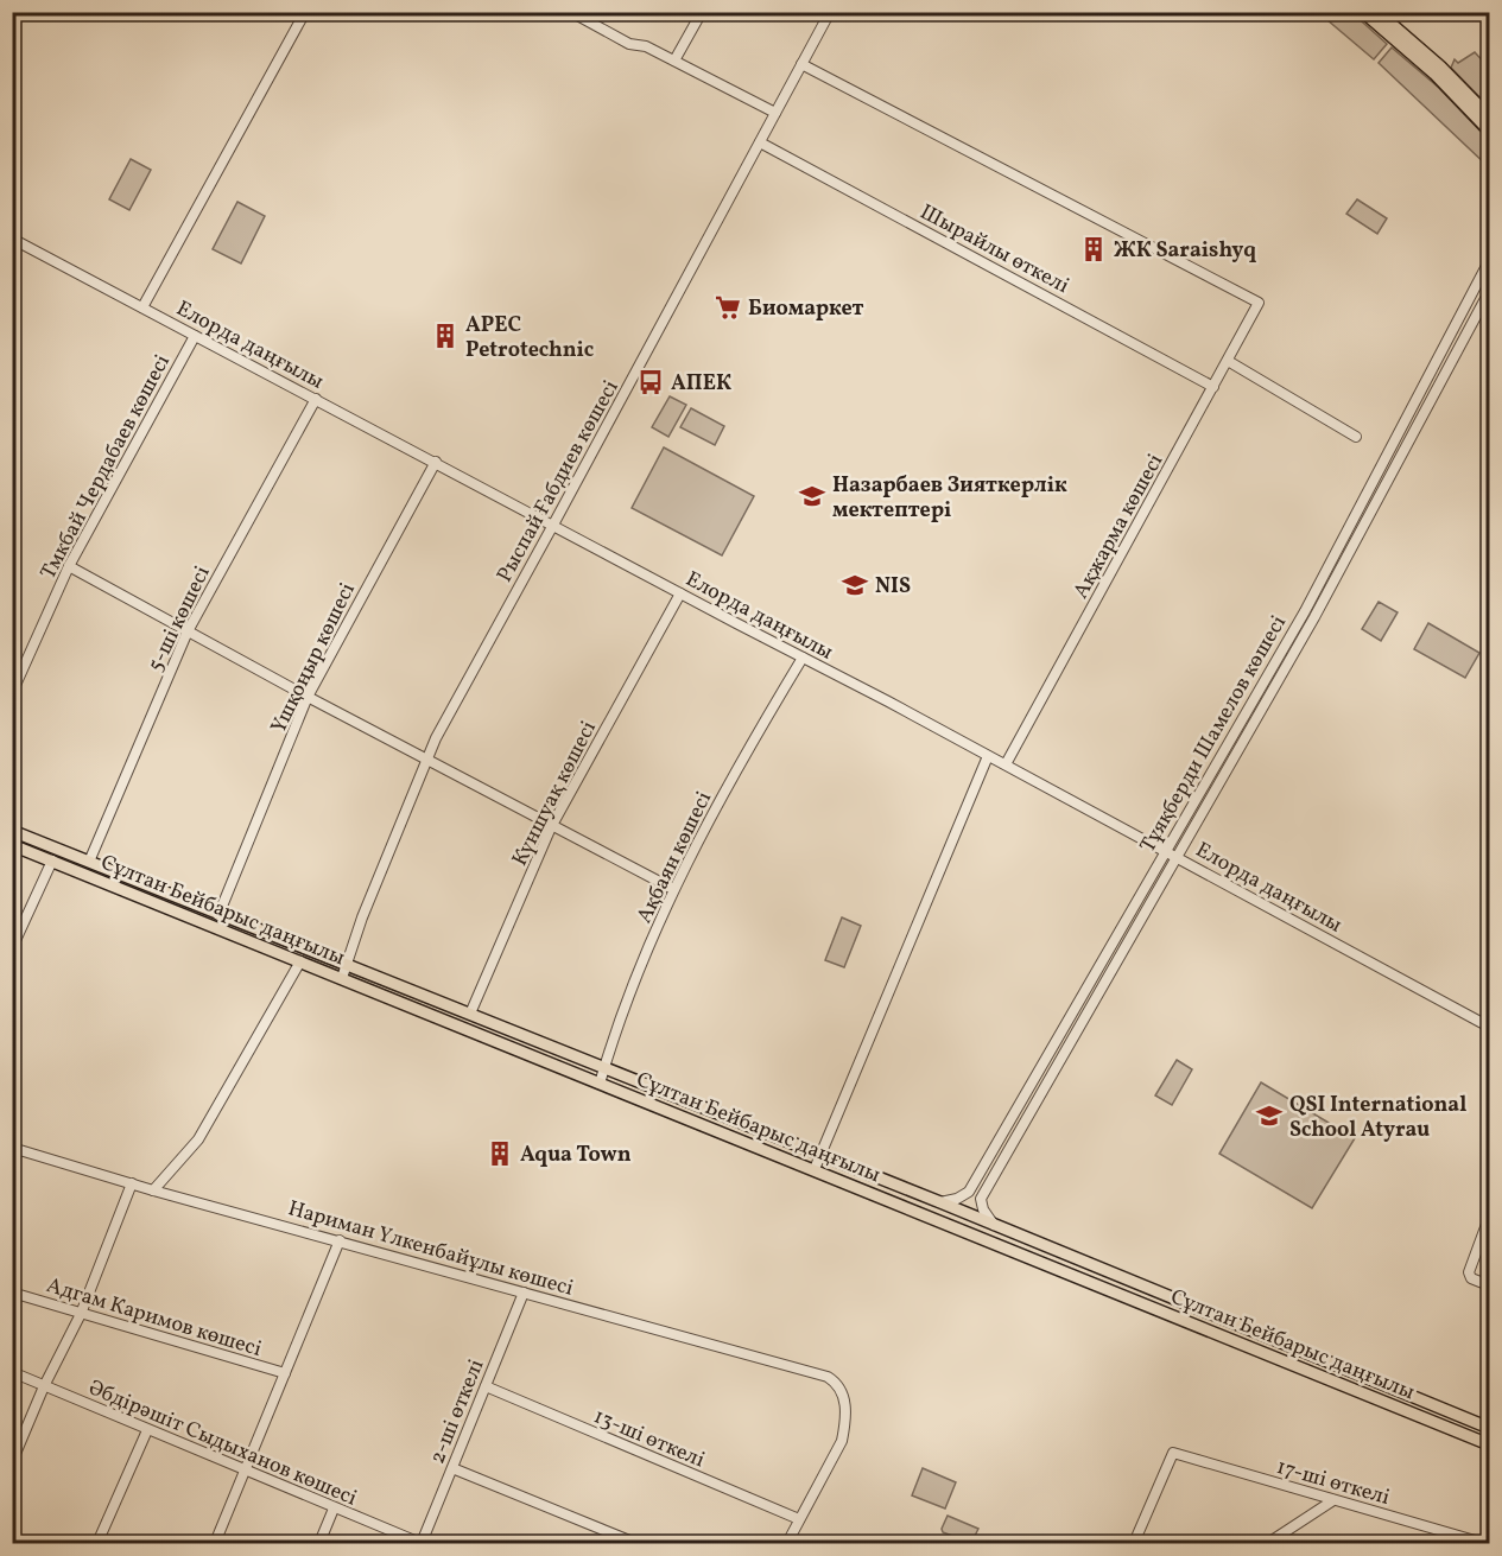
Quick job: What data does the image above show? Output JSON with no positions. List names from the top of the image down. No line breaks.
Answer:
{"streets":{"main road":["Сұлтан Бейбарыс даңғылы"],"street":["Шырайлы өткелі","Елорда даңғылы","Тмкбай Чердабаев көшесі","Рыспай Ғабдиев көшесі","Ақжарма көшесі","5-ші көшесі","Үшқоңыр көшесі","Тұяқберди Шамелов көшесі","Күншуақ көшесі","Ақбаян көшесі","Нариман Үлкенбайұлы көшесі","Адгам Каримов көшесі","2-ші өткелі","13-ші өткелі","Әбдірәшіт Сыдыханов көшесі","17-ші өткелі"]},"crossings":[["Шырайлы өткелі","Рыспай Ғабдиев көшесі"],["Шырайлы өткелі","Ақжарма көшесі"],["Елорда даңғылы","Тмкбай Чердабаев көшесі"],["Елорда даңғылы","Рыспай Ғабдиев көшесі"],["Елорда даңғылы","Ақжарма көшесі"],["Елорда даңғылы","5-ші көшесі"],["Елорда даңғылы","Үшқоңыр көшесі"],["Елорда даңғылы","Тұяқберди Шамелов көшесі"],["Елорда даңғылы","Күншуақ көшесі"],["Елорда даңғылы","Ақбаян көшесі"],["Рыспай Ғабдиев көшесі","Ақжарма көшесі"],["Рыспай Ғабдиев көшесі","Сұлтан Бейбарыс даңғылы"],["5-ші көшесі","Сұлтан Бейбарыс даңғылы"],["Үшқоңыр көшесі","Сұлтан Бейбарыс даңғылы"],["Тұяқберди Шамелов көшесі","Сұлтан Бейбарыс даңғылы"],["Күншуақ көшесі","Сұлтан Бейбарыс даңғылы"],["Ақбаян көшесі","Сұлтан Бейбарыс даңғылы"],["Нариман Үлкенбайұлы көшесі","2-ші өткелі"],["Нариман Үлкенбайұлы көшесі","13-ші өткелі"],["2-ші өткелі","13-ші өткелі"],["2-ші өткелі","Әбдірәшіт Сыдыханов көшесі"]],"places":{"building":["ЖК Saraishyq","APEC Petrotechnic","Aqua Town"],"supermarket":["Биомаркет"],"bus stop":["АПЕК"],"school or university":["Назарбаев Зияткерлік мектептері","NIS","QSI International School Atyrau"]}}
